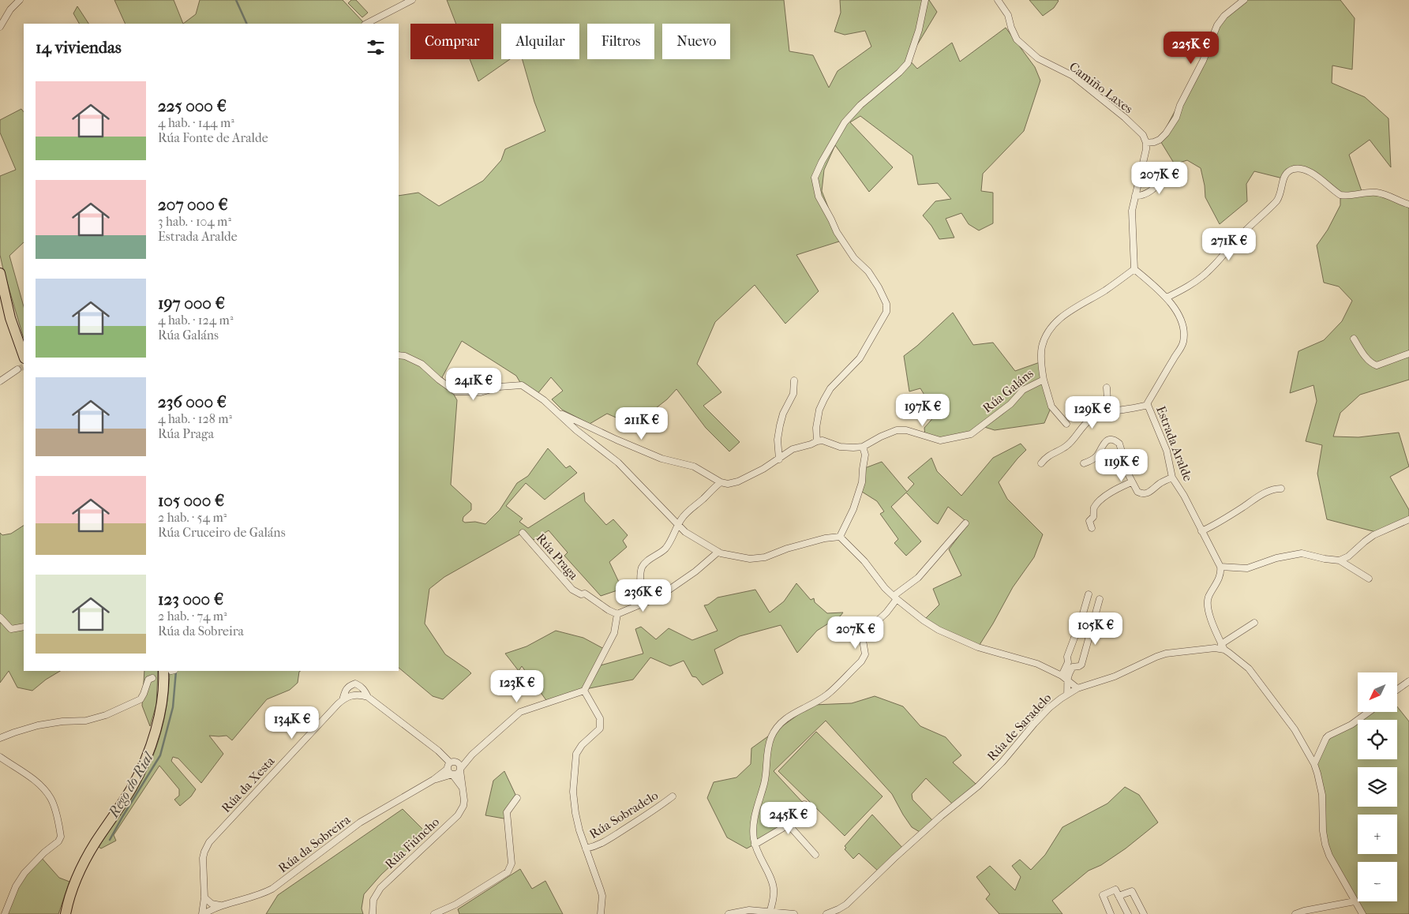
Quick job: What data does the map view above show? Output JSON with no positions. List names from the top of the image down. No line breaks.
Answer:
{"streets":{"street":["Camiño Laxes","Rúa Galáns","Estrada Aralde","Rúa Praga","Rúa de Saradelo","Rúa da Xesta","Rúa Sobradelo","Rúa Fiúncho","Rúa da Sobreira"]},"crossings":[["Rúa Galáns","Estrada Aralde"],["Rúa da Xesta","Rúa Fiúncho"],["Rúa da Xesta","Rúa da Sobreira"],["Rúa Fiúncho","Rúa da Sobreira"]],"water":["Rego do Rial"],"north":"bottom left","page":{"chip":["Comprar","Alquilar","Filtros","Nuevo"],"heading":"14 viviendas","price":["225K €","207K €","271K €","241K €","197K €","129K €","211K €","119K €","236K €","105K €","207K €","123K €","134K €","245K €"],"list":[{"name":"225 000 €","note":"4 hab. · 144 m² · Rúa Fonte de Aralde"},{"name":"207 000 €","note":"3 hab. · 104 m² · Estrada Aralde"},{"name":"197 000 €","note":"4 hab. · 124 m² · Rúa Galáns"},{"name":"236 000 €","note":"4 hab. · 128 m² · Rúa Praga"},{"name":"105 000 €","note":"2 hab. · 54 m² · Rúa Cruceiro de Galáns"},{"name":"123 000 €","note":"2 hab. · 74 m² · Rúa da Sobreira"}],"map_buttons":["+","−"]}}
